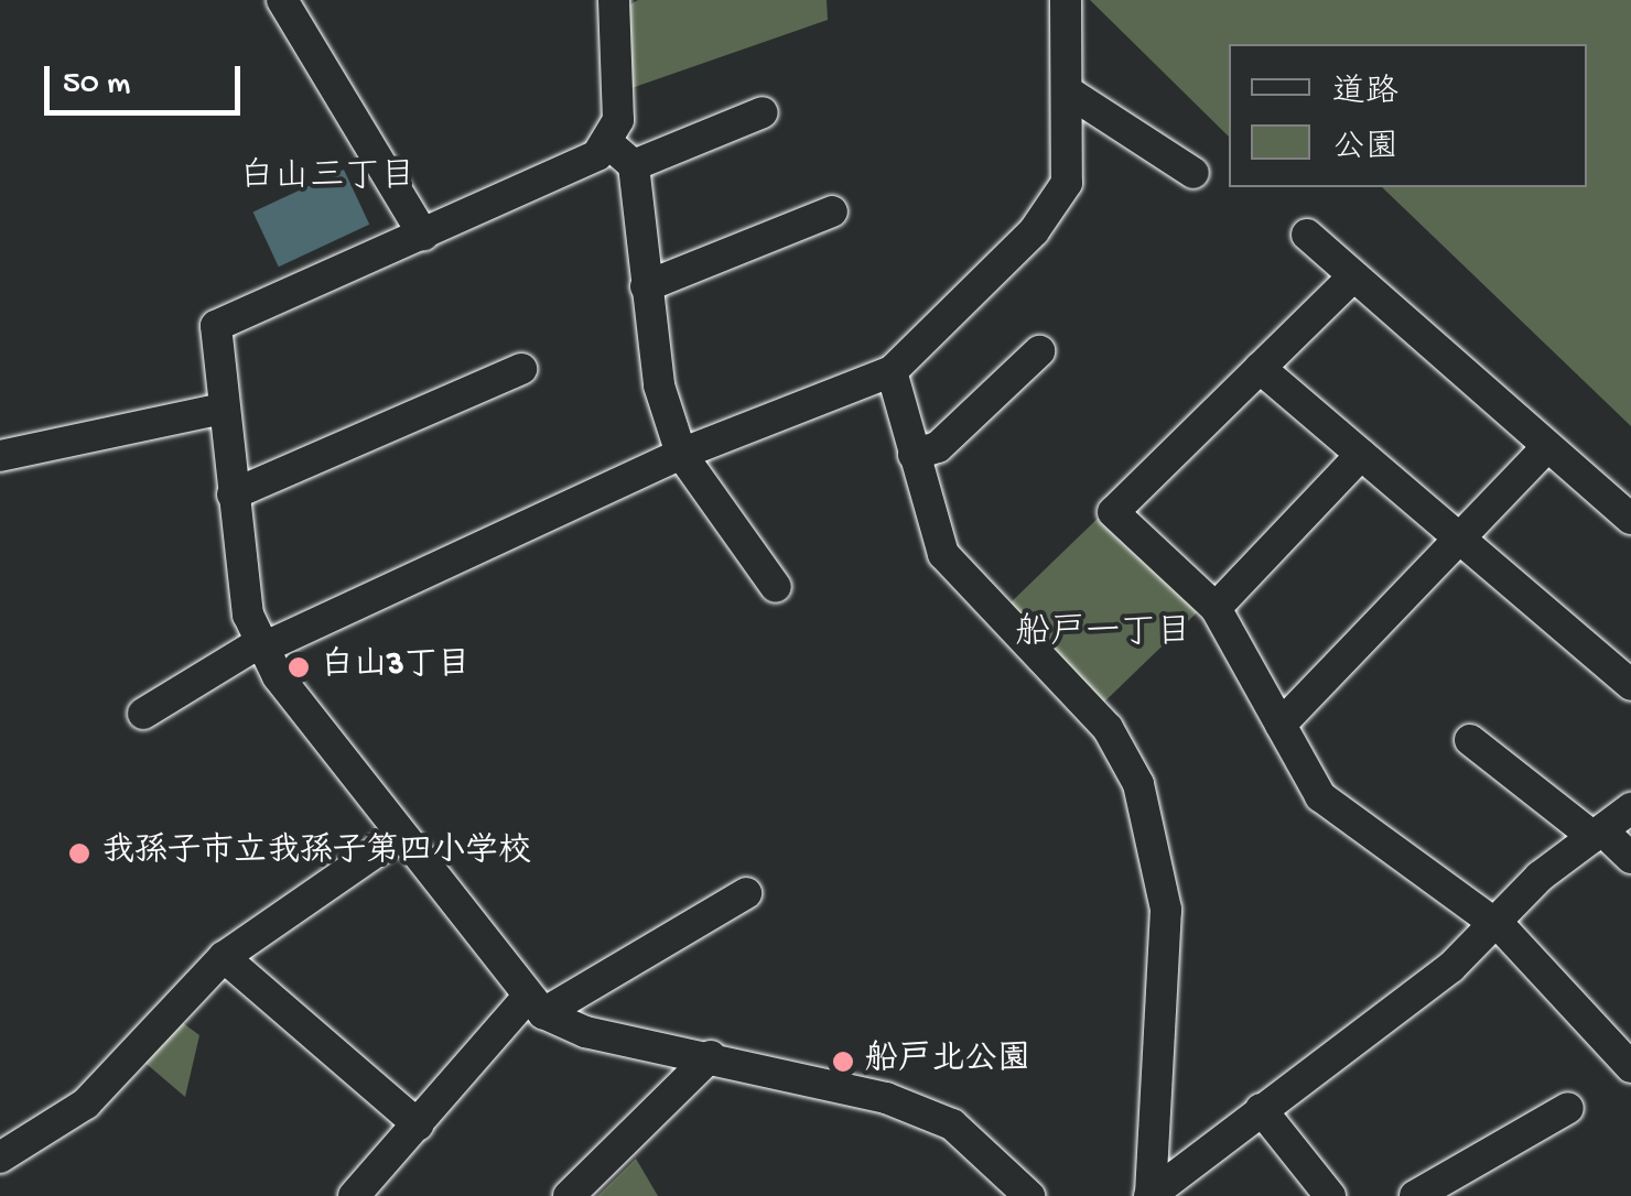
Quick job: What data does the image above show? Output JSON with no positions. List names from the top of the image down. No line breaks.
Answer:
{"districts":["白山三丁目","船戸一丁目"],"places":["白山3丁目","我孫子市立我孫子第四小学校","船戸北公園"],"legend":["道路","公園"],"scale_bar":"50 m"}
